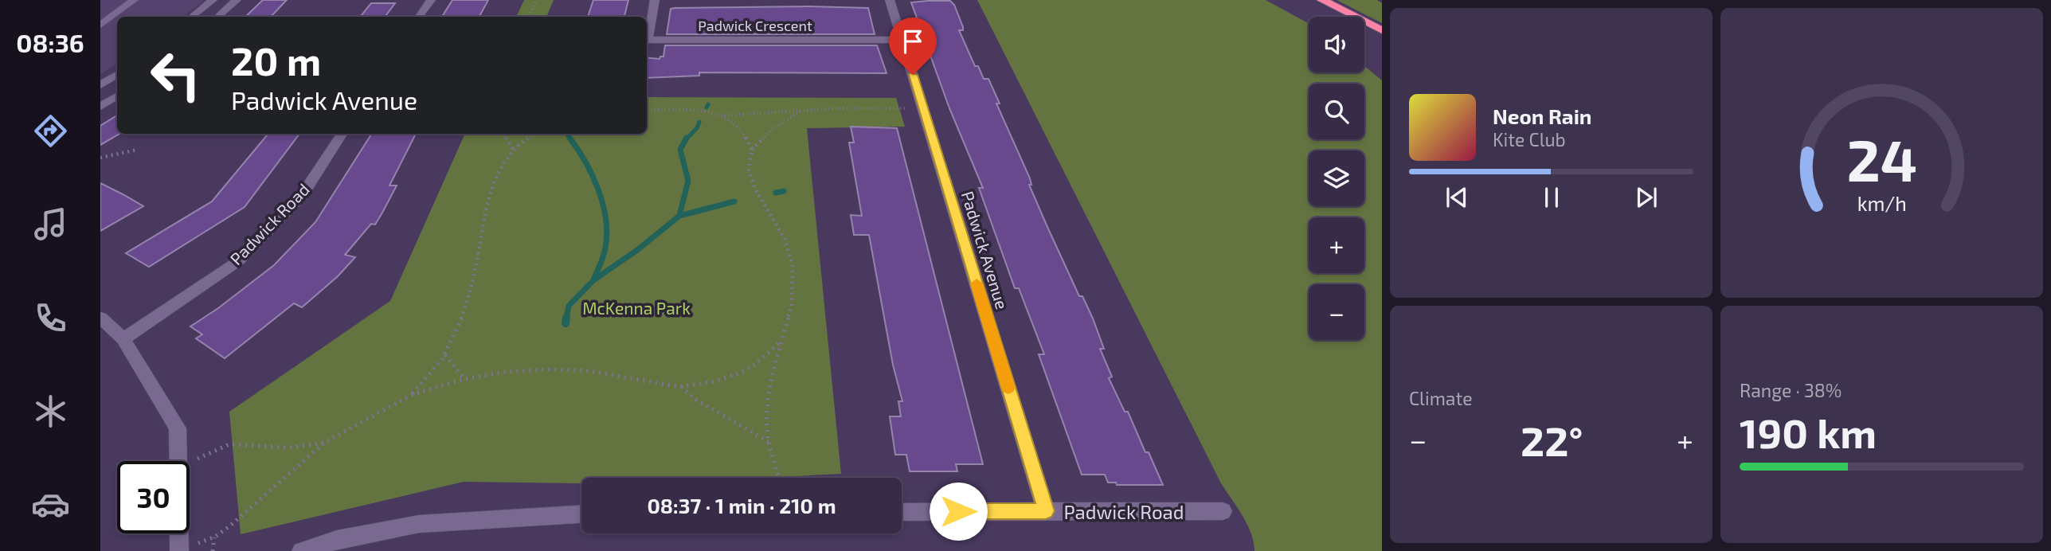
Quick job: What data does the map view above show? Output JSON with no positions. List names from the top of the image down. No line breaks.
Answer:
{"streets":{"street":["Padwick Crescent","Padwick Road","Padwick Avenue"]},"crossings":[["Padwick Crescent","Padwick Avenue"],["Padwick Road","Padwick Avenue"]],"parks":["McKenna Park"],"page":{"tabs":"08:36","map_buttons":["+","−"],"turn":["20 m","Padwick Avenue"],"song":["Neon Rain","Kite Club"],"tile":["Climate",["Range · 38%","190 km"]],"heat":["−","22°","+"],"limit":"30","trip":"08:37 · 1 min · 210 m","gauge":["24","km/h"]}}
